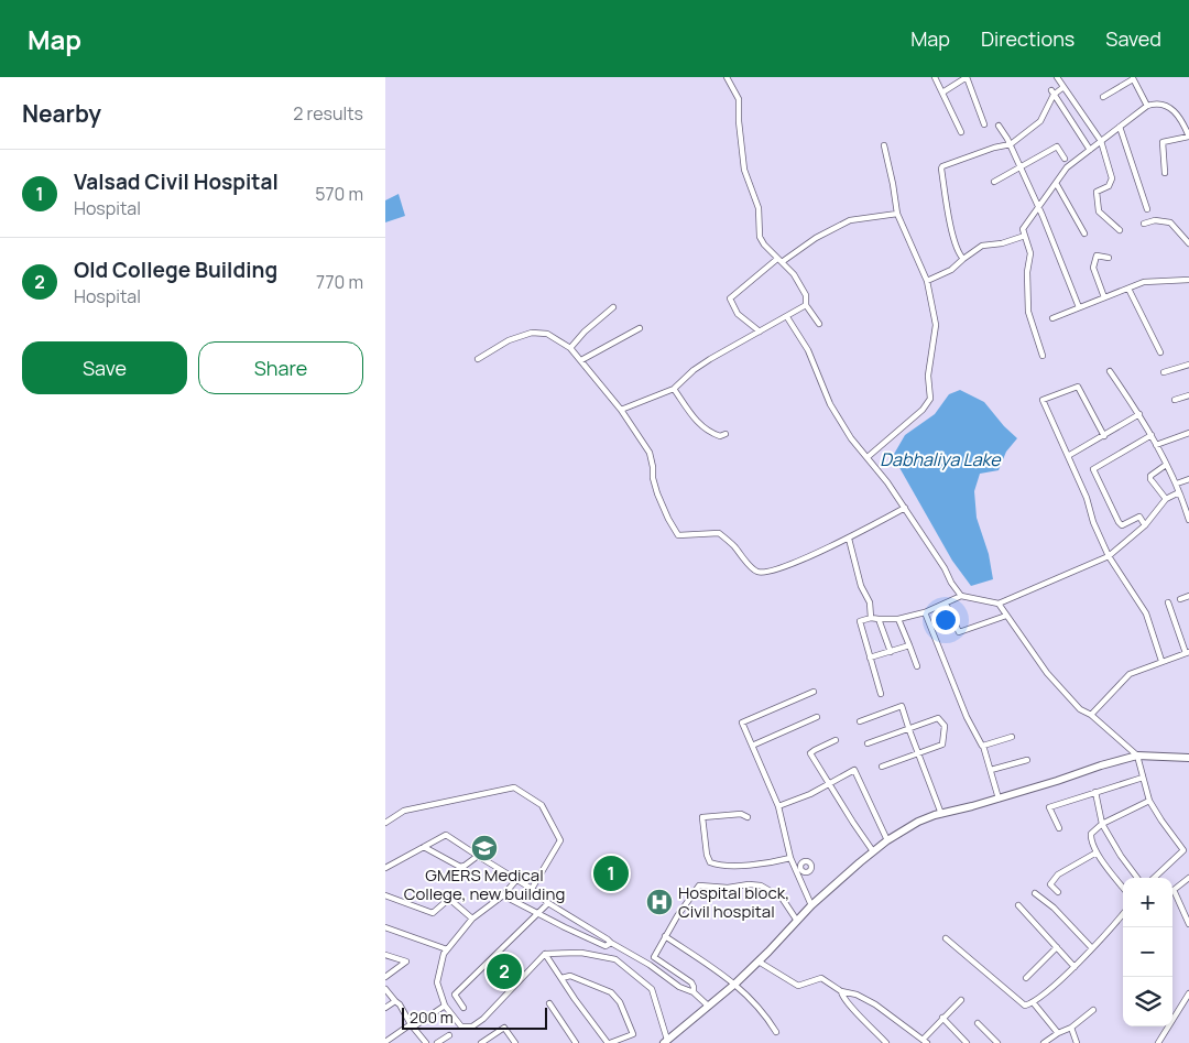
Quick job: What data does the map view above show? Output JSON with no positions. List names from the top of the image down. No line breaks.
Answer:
{"water":["Dabhaliya Lake"],"places":{"school or university":["GMERS Medical College, new building"],"hospital":["Hospital block, Civil hospital"]},"scale_bar":"200 m","page":{"header":"Map","nav":["Map","Directions","Saved"],"heading":["Nearby","2 results"],"list":[{"mark":"1","name":"Valsad Civil Hospital","note":"Hospital","value":"570 m"},{"mark":"2","name":"Old College Building","note":"Hospital","value":"770 m"}],"buttons":["Save","Share"],"pins":["1","2"],"map_buttons":["+","−"],"scale":"200 m"}}
